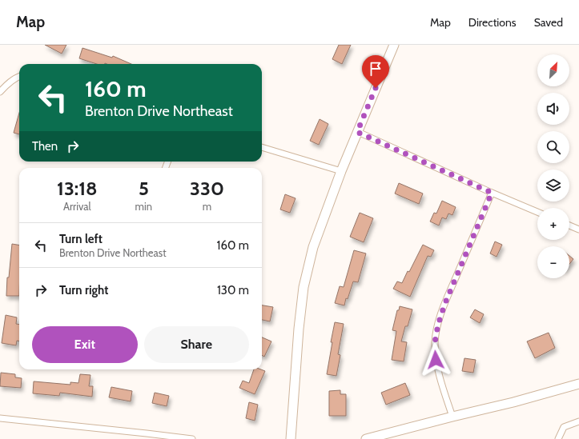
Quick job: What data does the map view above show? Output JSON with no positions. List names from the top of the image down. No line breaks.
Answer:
{"north":"top right","page":{"header":"Map","nav":["Map","Directions","Saved"],"map_buttons":["+","−"],"turn":["160 m","Brenton Drive Northeast"],"then":"Then","eta":["13:18","Arrival","5","min","330","m"],"list":[{"name":"Turn left","note":"Brenton Drive Northeast","value":"160 m"},{"name":"Turn right","value":"130 m"}],"buttons":["Exit","Share"]}}
